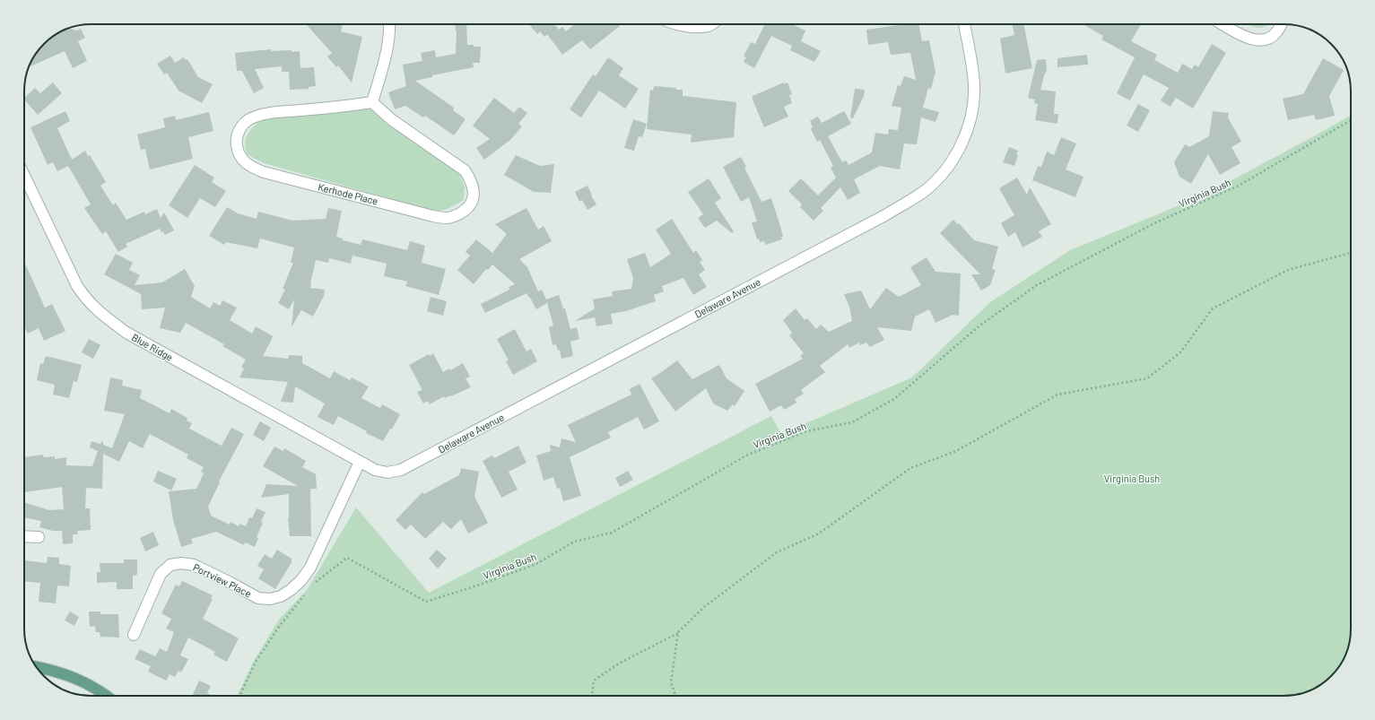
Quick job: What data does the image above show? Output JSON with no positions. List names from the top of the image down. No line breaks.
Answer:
{"streets":{"street":["Kerhode Place","Delaware Avenue","Blue Ridge","Portview Place"],"path":["Virginia Bush"]},"crossings":[["Delaware Avenue","Blue Ridge"],["Delaware Avenue","Portview Place"],["Blue Ridge","Portview Place"]],"parks":["Virginia Bush"]}
